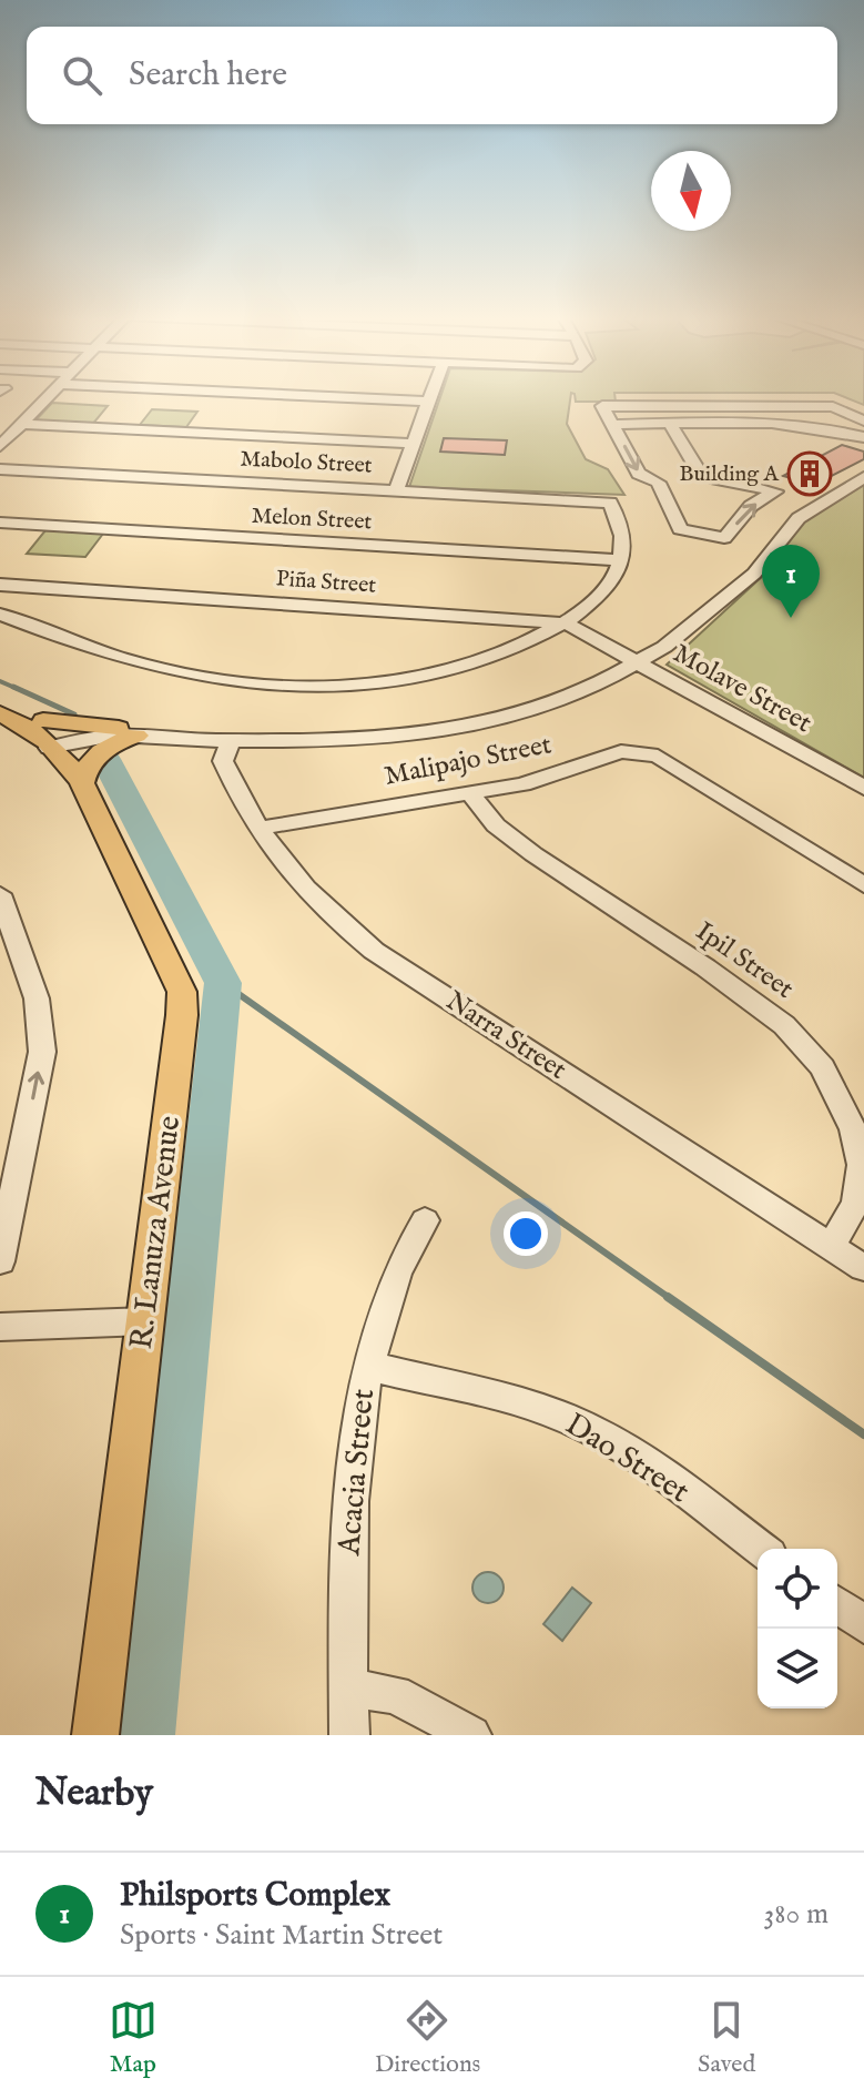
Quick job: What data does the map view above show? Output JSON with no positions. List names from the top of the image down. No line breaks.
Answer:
{"streets":{"main road":["R. Lanuza Avenue"],"street":["Mabolo Street","Melon Street","Piña Street","Molave Street","Malipajo Street","Ipil Street","Narra Street","Dao Street","Acacia Street"]},"crossings":[["Mabolo Street","Melon Street"],["Piña Street","Molave Street"],["Malipajo Street","Ipil Street"],["Malipajo Street","Narra Street"],["Ipil Street","Narra Street"],["Dao Street","Acacia Street"]],"places":{"building":["Building A"]},"north":"bottom","page":{"search":"Search here","pins":"1","heading":"Nearby","list":[{"mark":"1","name":"Philsports Complex","note":"Sports · Saint Martin Street","value":"380 m"}],"nav":["Map","Directions","Saved"]}}
